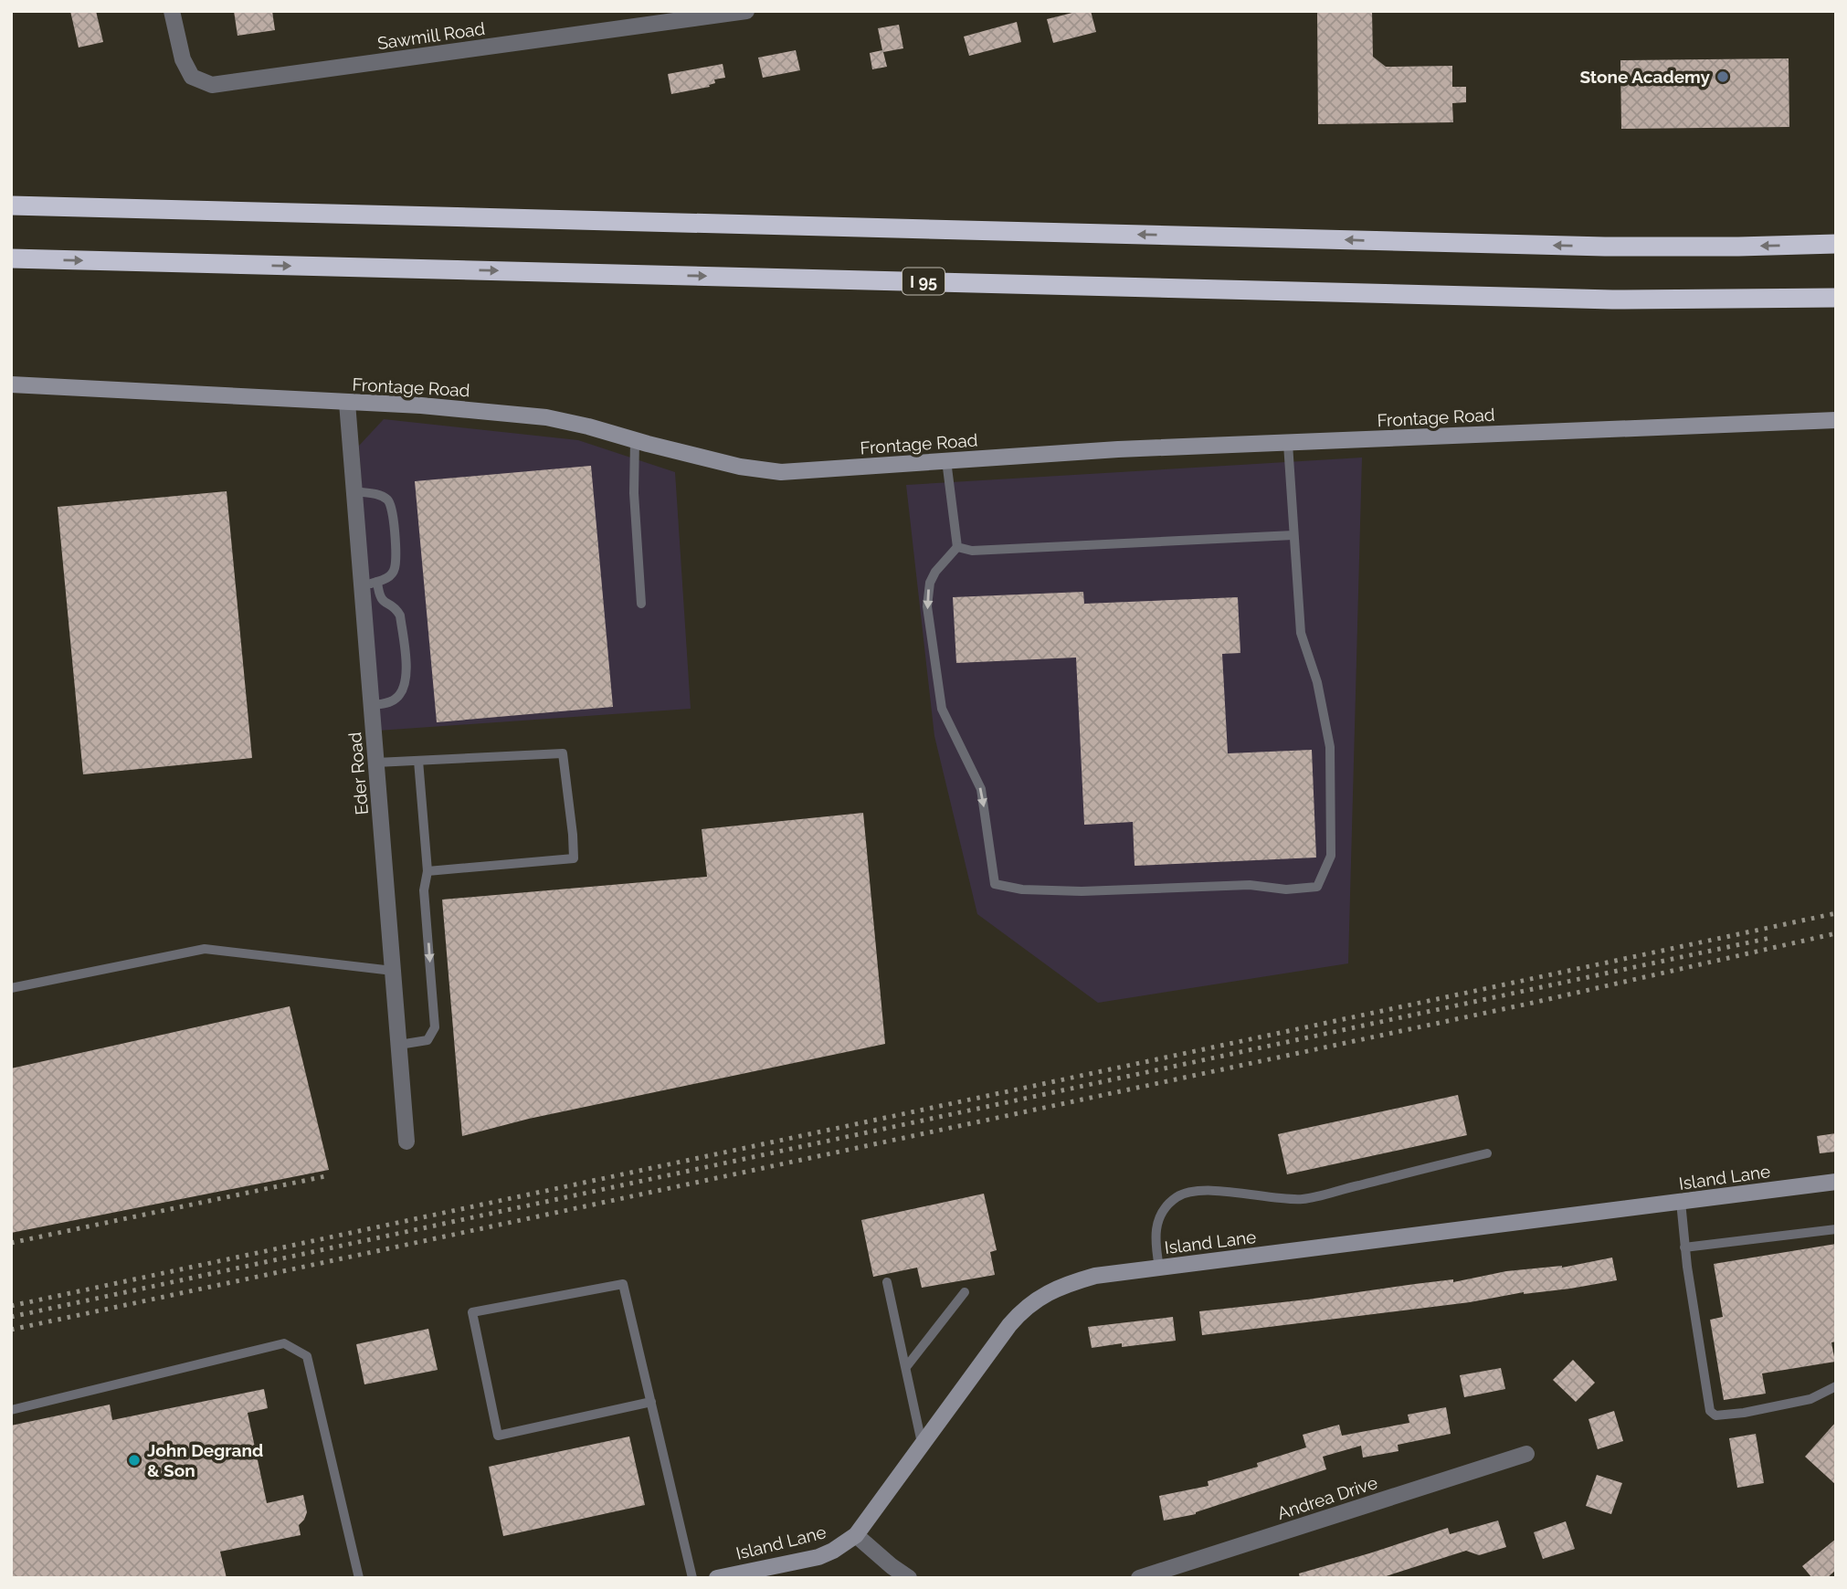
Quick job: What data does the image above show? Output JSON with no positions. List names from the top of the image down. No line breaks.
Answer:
{"streets":{"highway":["I 95"],"street":["Sawmill Road","Frontage Road","Eder Road","Island Lane","Andrea Drive"]},"crossings":[["Frontage Road","Eder Road"]],"places":["Stone Academy","John Degrand & Son"]}
